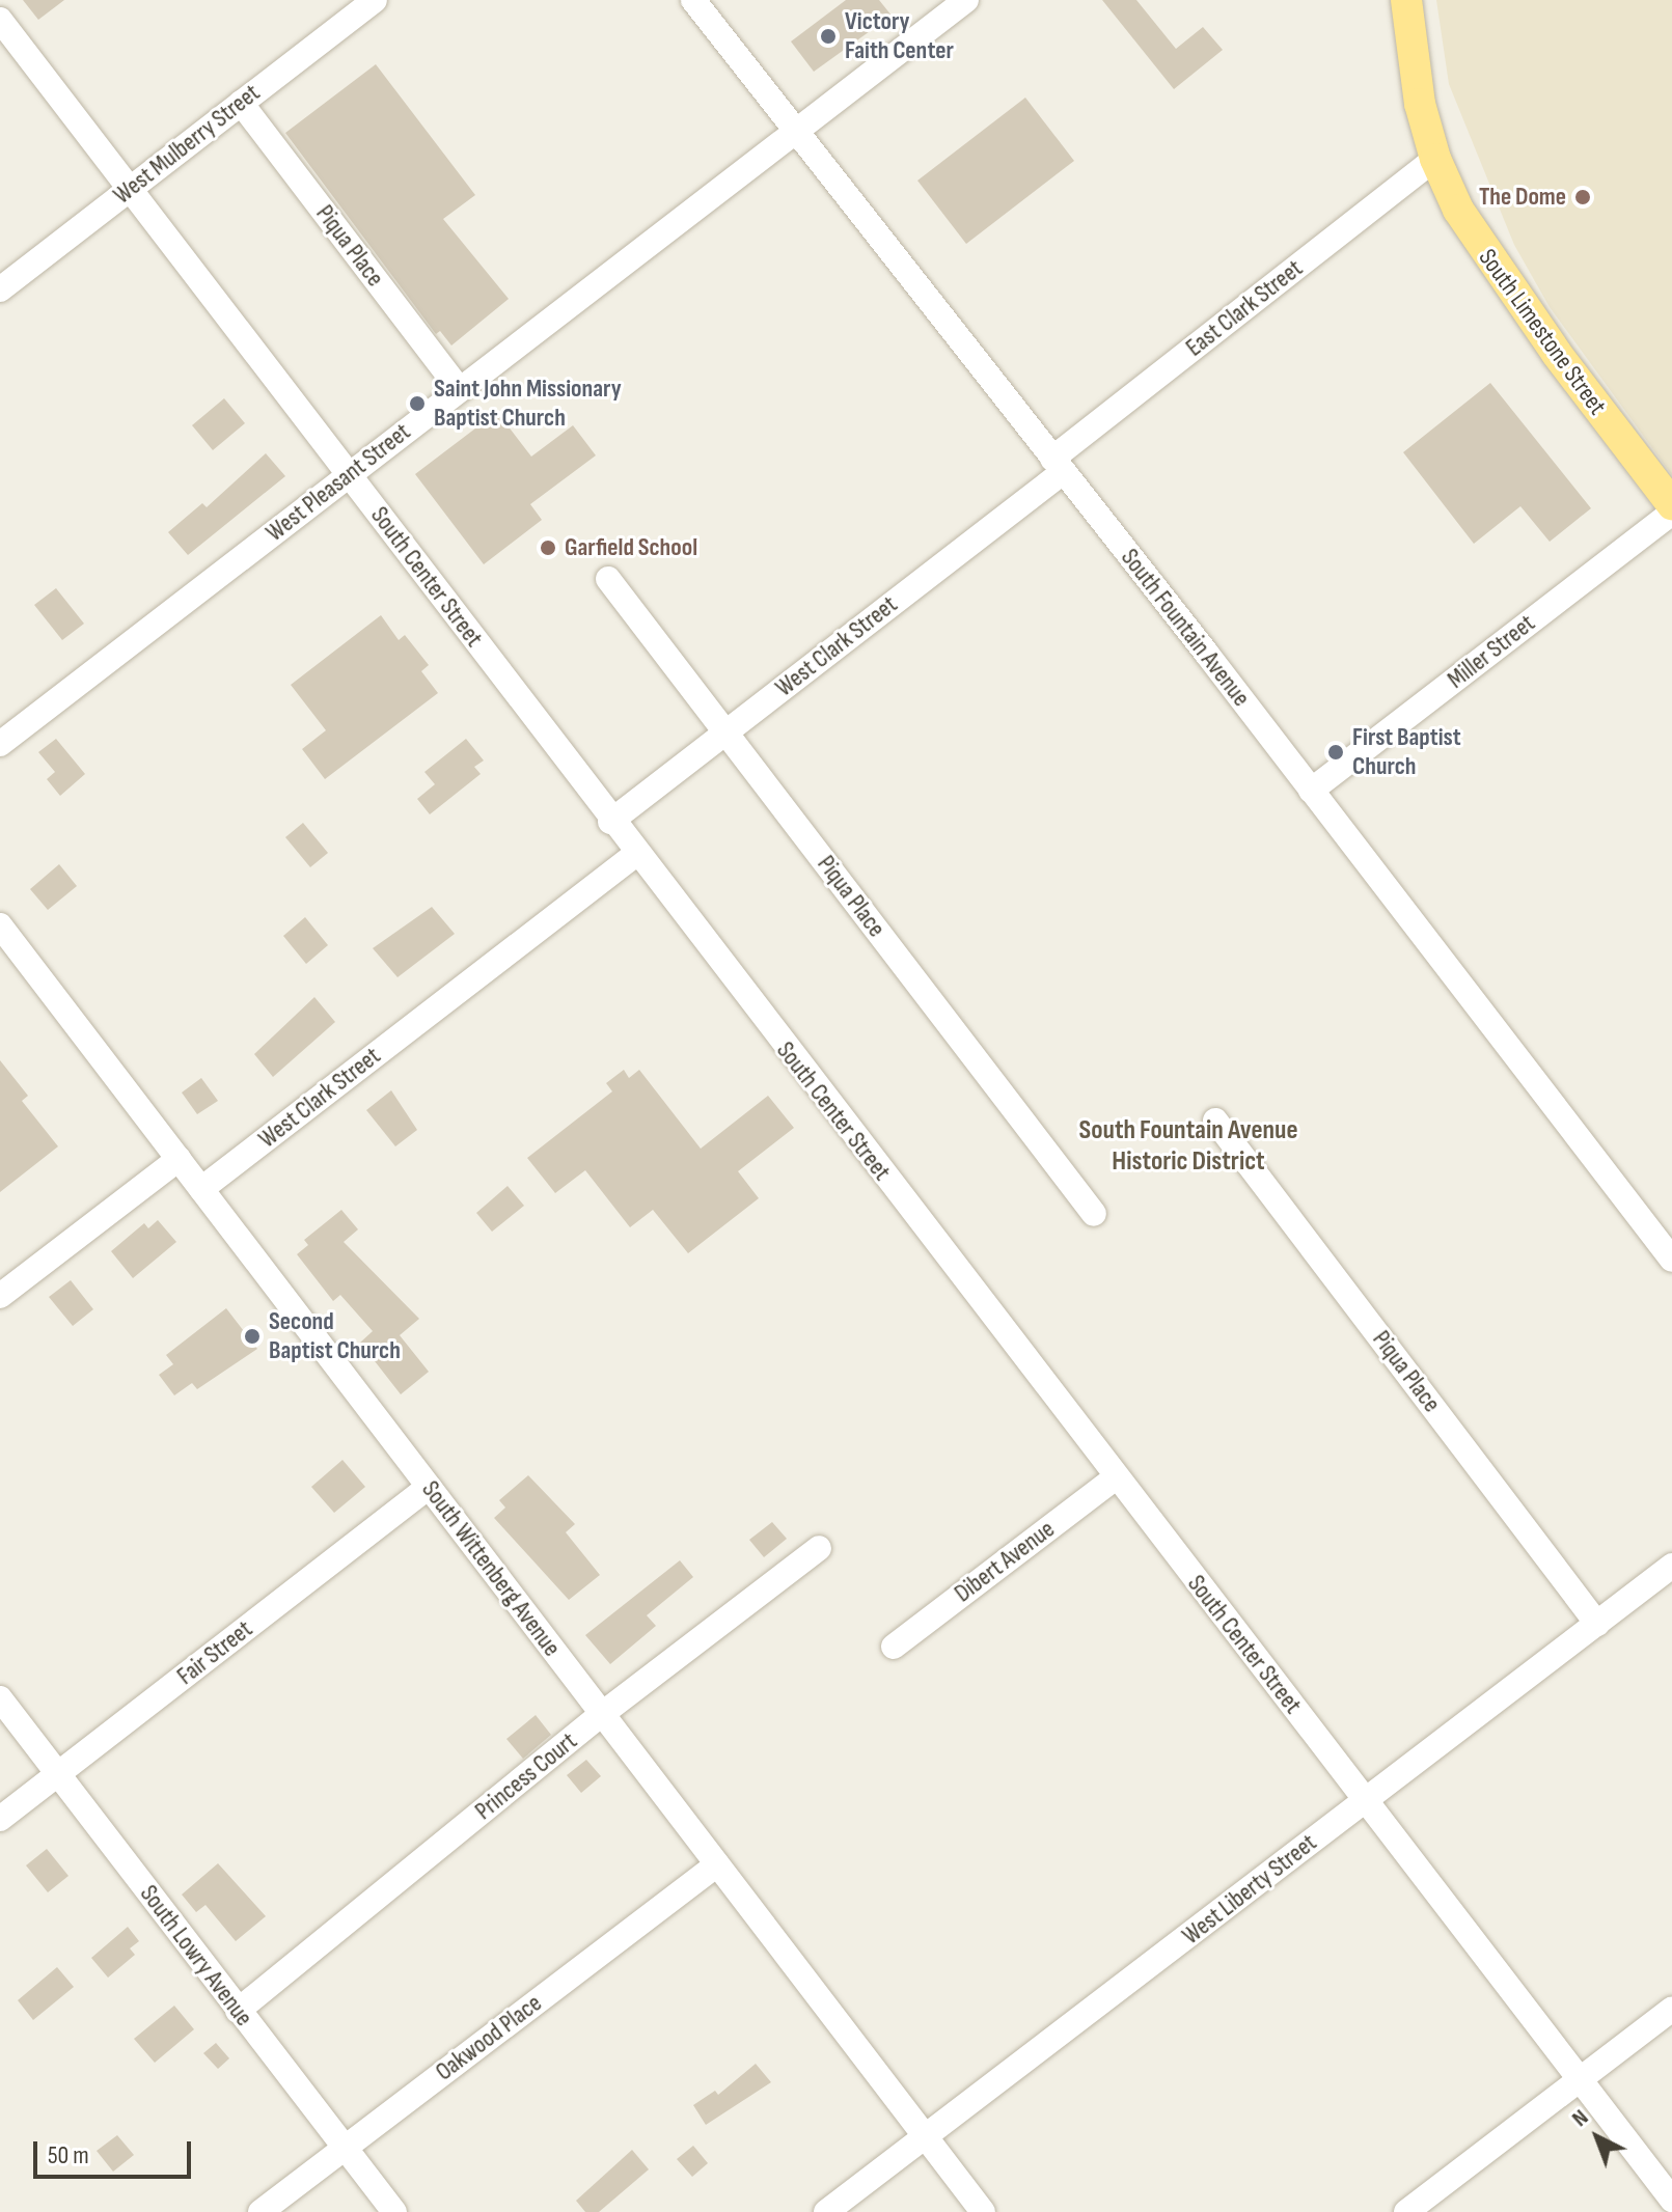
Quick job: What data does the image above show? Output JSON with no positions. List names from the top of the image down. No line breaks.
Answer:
{"streets":{"main road":["South Limestone Street"],"street":["West Mulberry Street","Piqua Place","East Clark Street","West Pleasant Street","South Center Street","South Fountain Avenue","West Clark Street","Miller Street","Dibert Avenue","South Wittenberg Avenue","Fair Street","Princess Court","West Liberty Street","South Lowry Avenue","Oakwood Place"]},"crossings":[["West Mulberry Street","Piqua Place"],["West Mulberry Street","South Center Street"],["Piqua Place","West Pleasant Street"],["Piqua Place","West Clark Street"],["Piqua Place","West Liberty Street"],["East Clark Street","South Limestone Street"],["East Clark Street","South Fountain Avenue"],["East Clark Street","West Clark Street"],["West Pleasant Street","South Center Street"],["West Pleasant Street","South Fountain Avenue"],["South Center Street","West Clark Street"],["South Center Street","Dibert Avenue"],["South Center Street","West Liberty Street"],["South Fountain Avenue","West Clark Street"],["South Fountain Avenue","Miller Street"],["West Clark Street","South Wittenberg Avenue"],["South Wittenberg Avenue","Fair Street"],["South Wittenberg Avenue","Princess Court"],["South Wittenberg Avenue","West Liberty Street"],["South Wittenberg Avenue","Oakwood Place"],["Fair Street","South Lowry Avenue"],["Princess Court","South Lowry Avenue"],["South Lowry Avenue","Oakwood Place"]],"districts":["South Fountain Avenue Historic District"],"places":["Victory Faith Center","The Dome","Saint John Missionary Baptist Church","Garfield School","First Baptist Church","Second Baptist Church"],"scale_bar":"50 m","north":"top left"}
